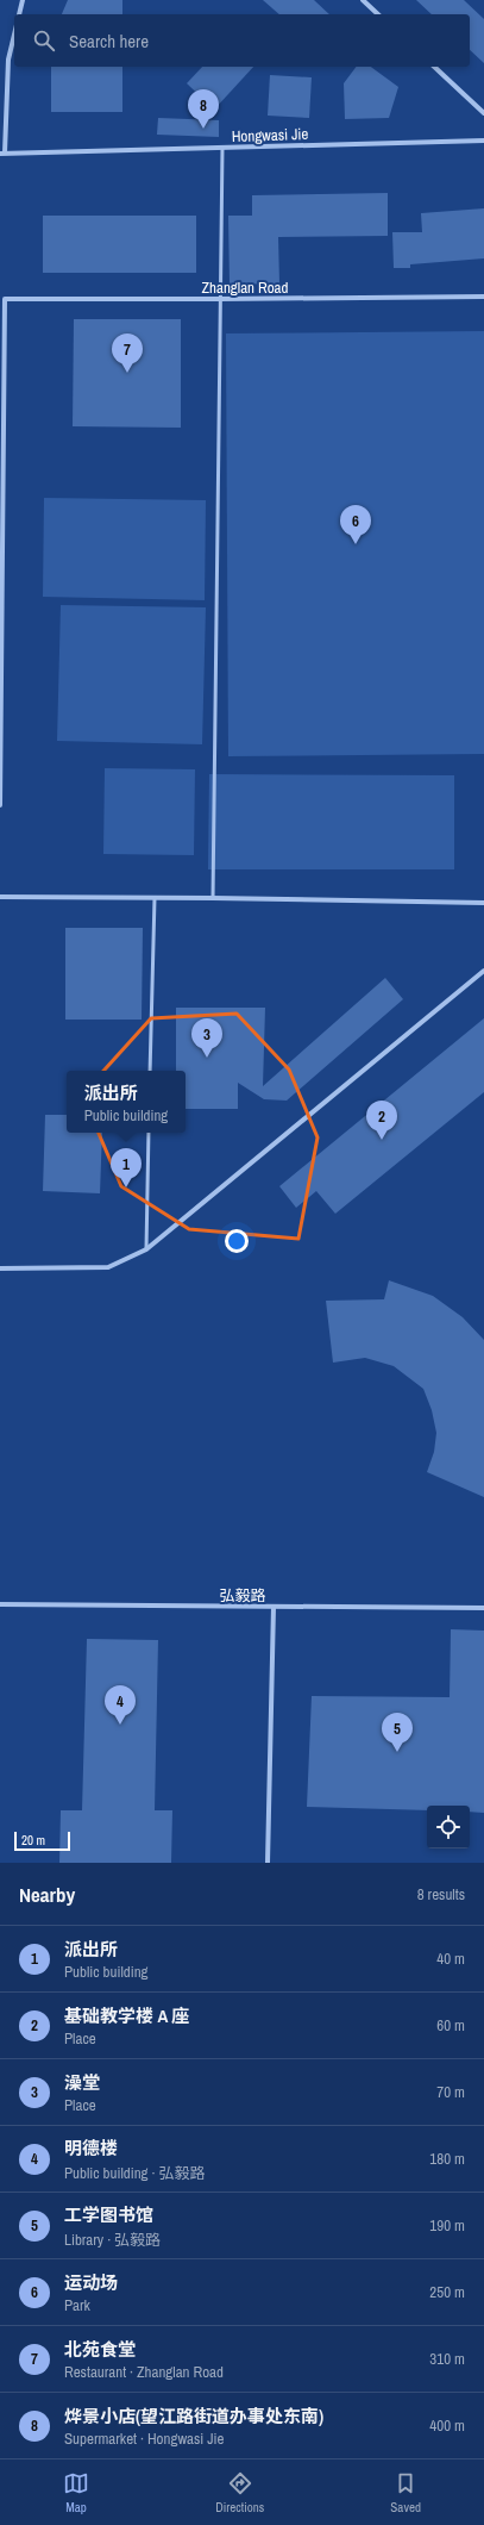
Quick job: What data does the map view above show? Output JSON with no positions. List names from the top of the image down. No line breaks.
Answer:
{"streets":{"street":["Hongwasi Jie","Zhanglan Road","弘毅路"]},"scale_bar":"20 m","page":{"search":"Search here","pins":["8","7","6","3","2","1","4","5"],"popup":["派出所","Public building"],"scale":"20 m","heading":["Nearby","8 results"],"list":[{"mark":"1","name":"派出所","note":"Public building","value":"40 m"},{"mark":"2","name":"基础教学楼 A 座","note":"Place","value":"60 m"},{"mark":"3","name":"澡堂","note":"Place","value":"70 m"},{"mark":"4","name":"明德楼","note":"Public building · 弘毅路","value":"180 m"},{"mark":"5","name":"工学图书馆","note":"Library · 弘毅路","value":"190 m"},{"mark":"6","name":"运动场","note":"Park","value":"250 m"},{"mark":"7","name":"北苑食堂","note":"Restaurant · Zhanglan Road","value":"310 m"},{"mark":"8","name":"烨景小店(望江路街道办事处东南)","note":"Supermarket · Hongwasi Jie","value":"400 m"}],"nav":["Map","Directions","Saved"]}}
